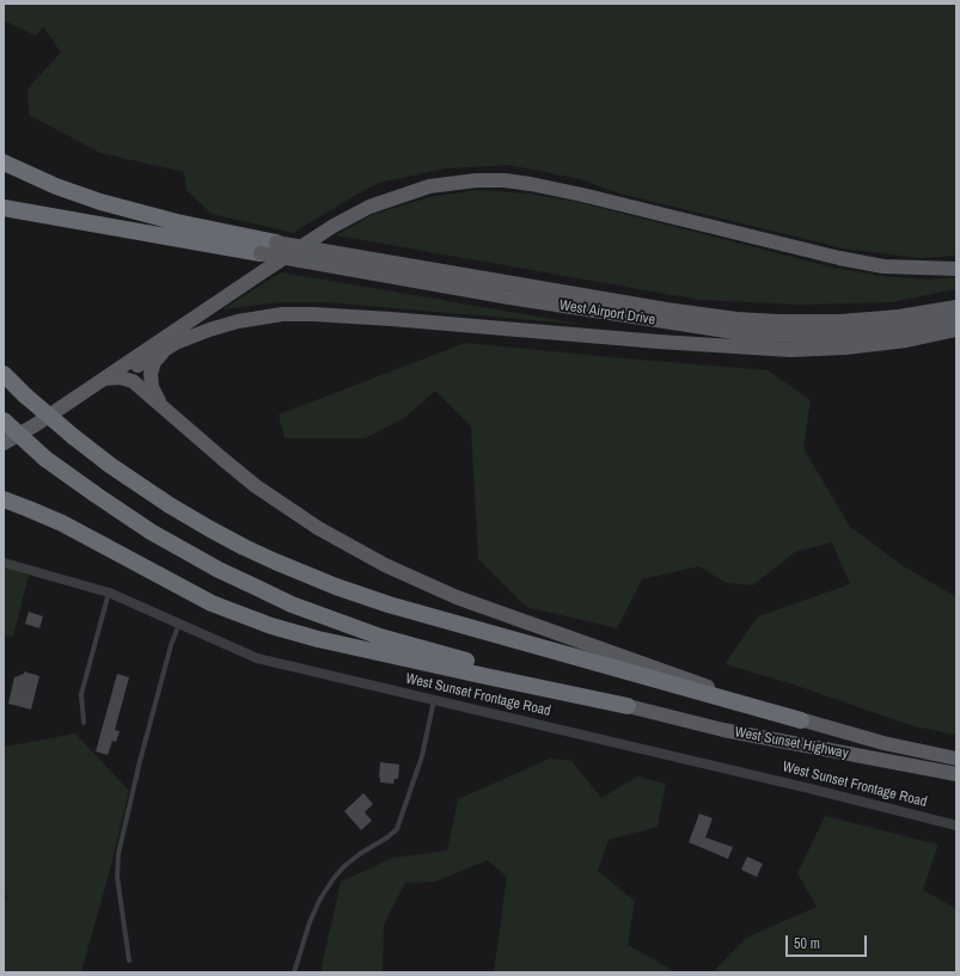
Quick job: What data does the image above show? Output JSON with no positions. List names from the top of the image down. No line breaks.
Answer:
{"streets":{"main road":["West Airport Drive","West Sunset Highway"],"street":["West Sunset Frontage Road"]},"scale_bar":"50 m"}
